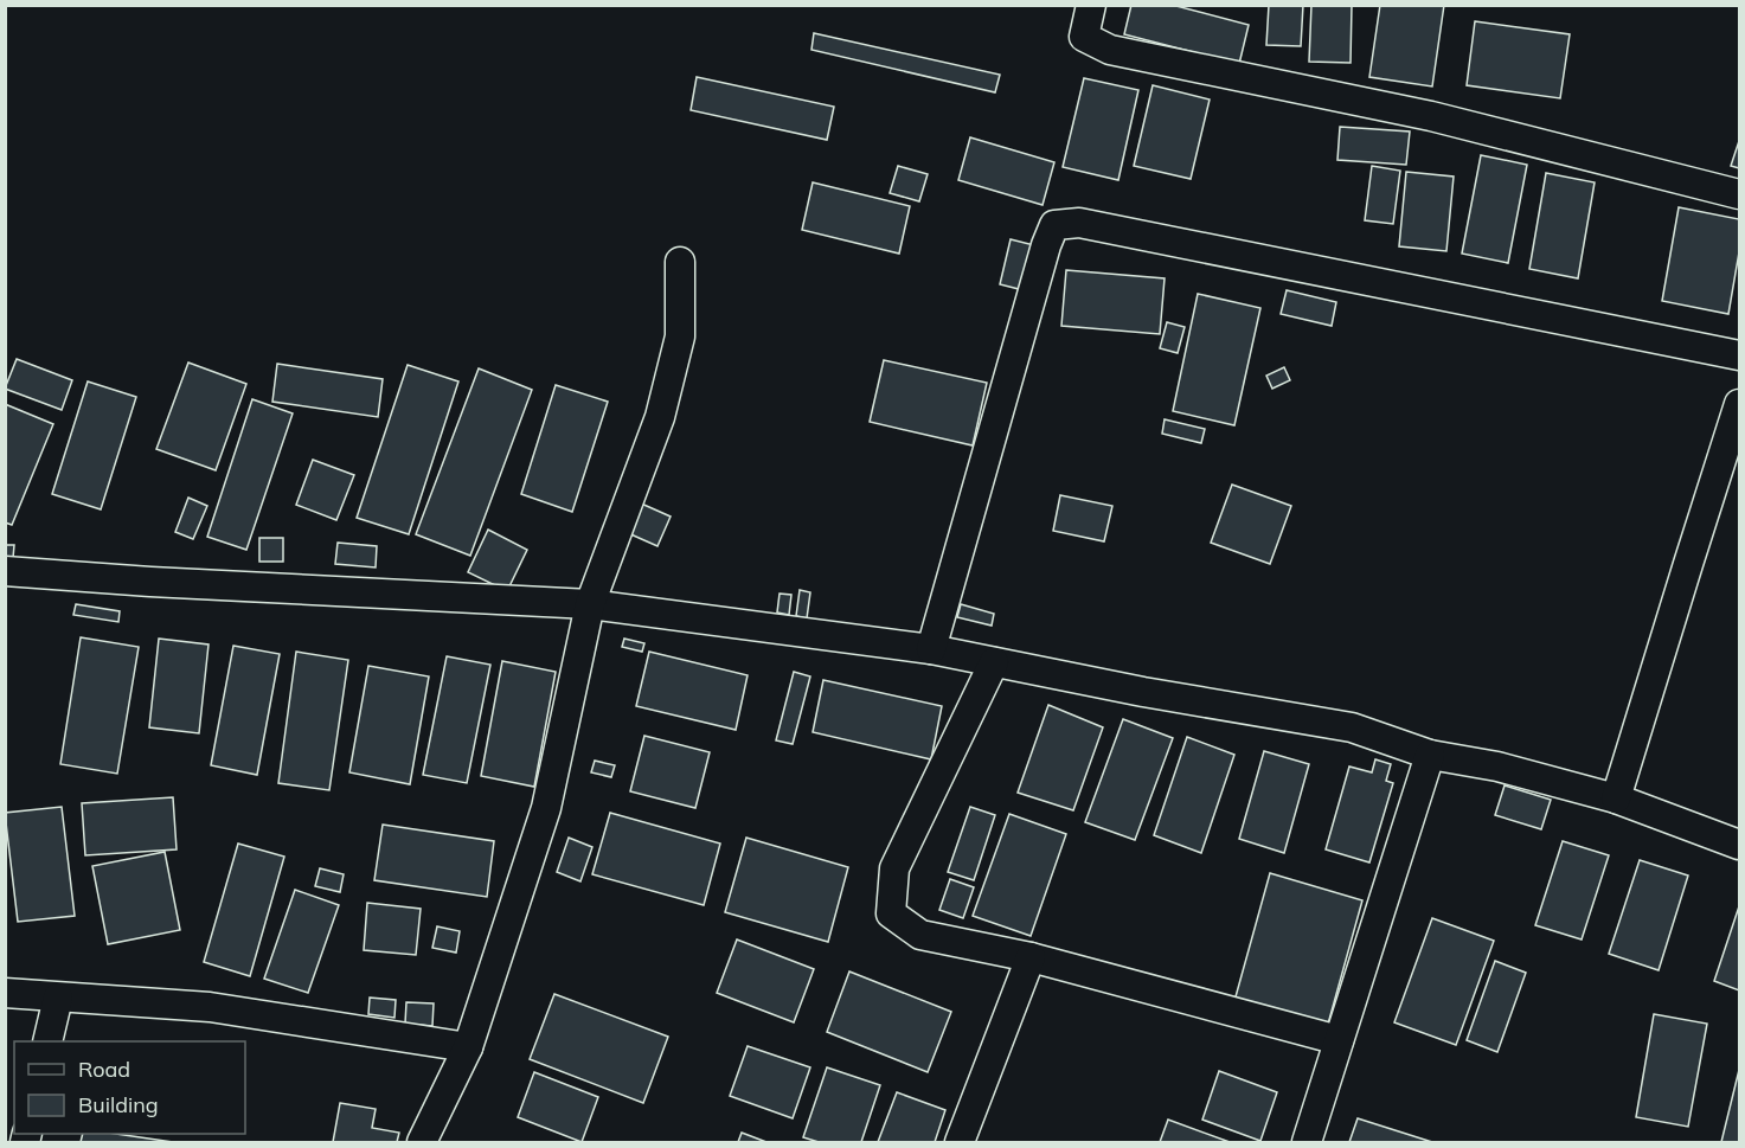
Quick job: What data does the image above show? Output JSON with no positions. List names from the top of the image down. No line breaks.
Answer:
{"legend":["Road","Building"]}
